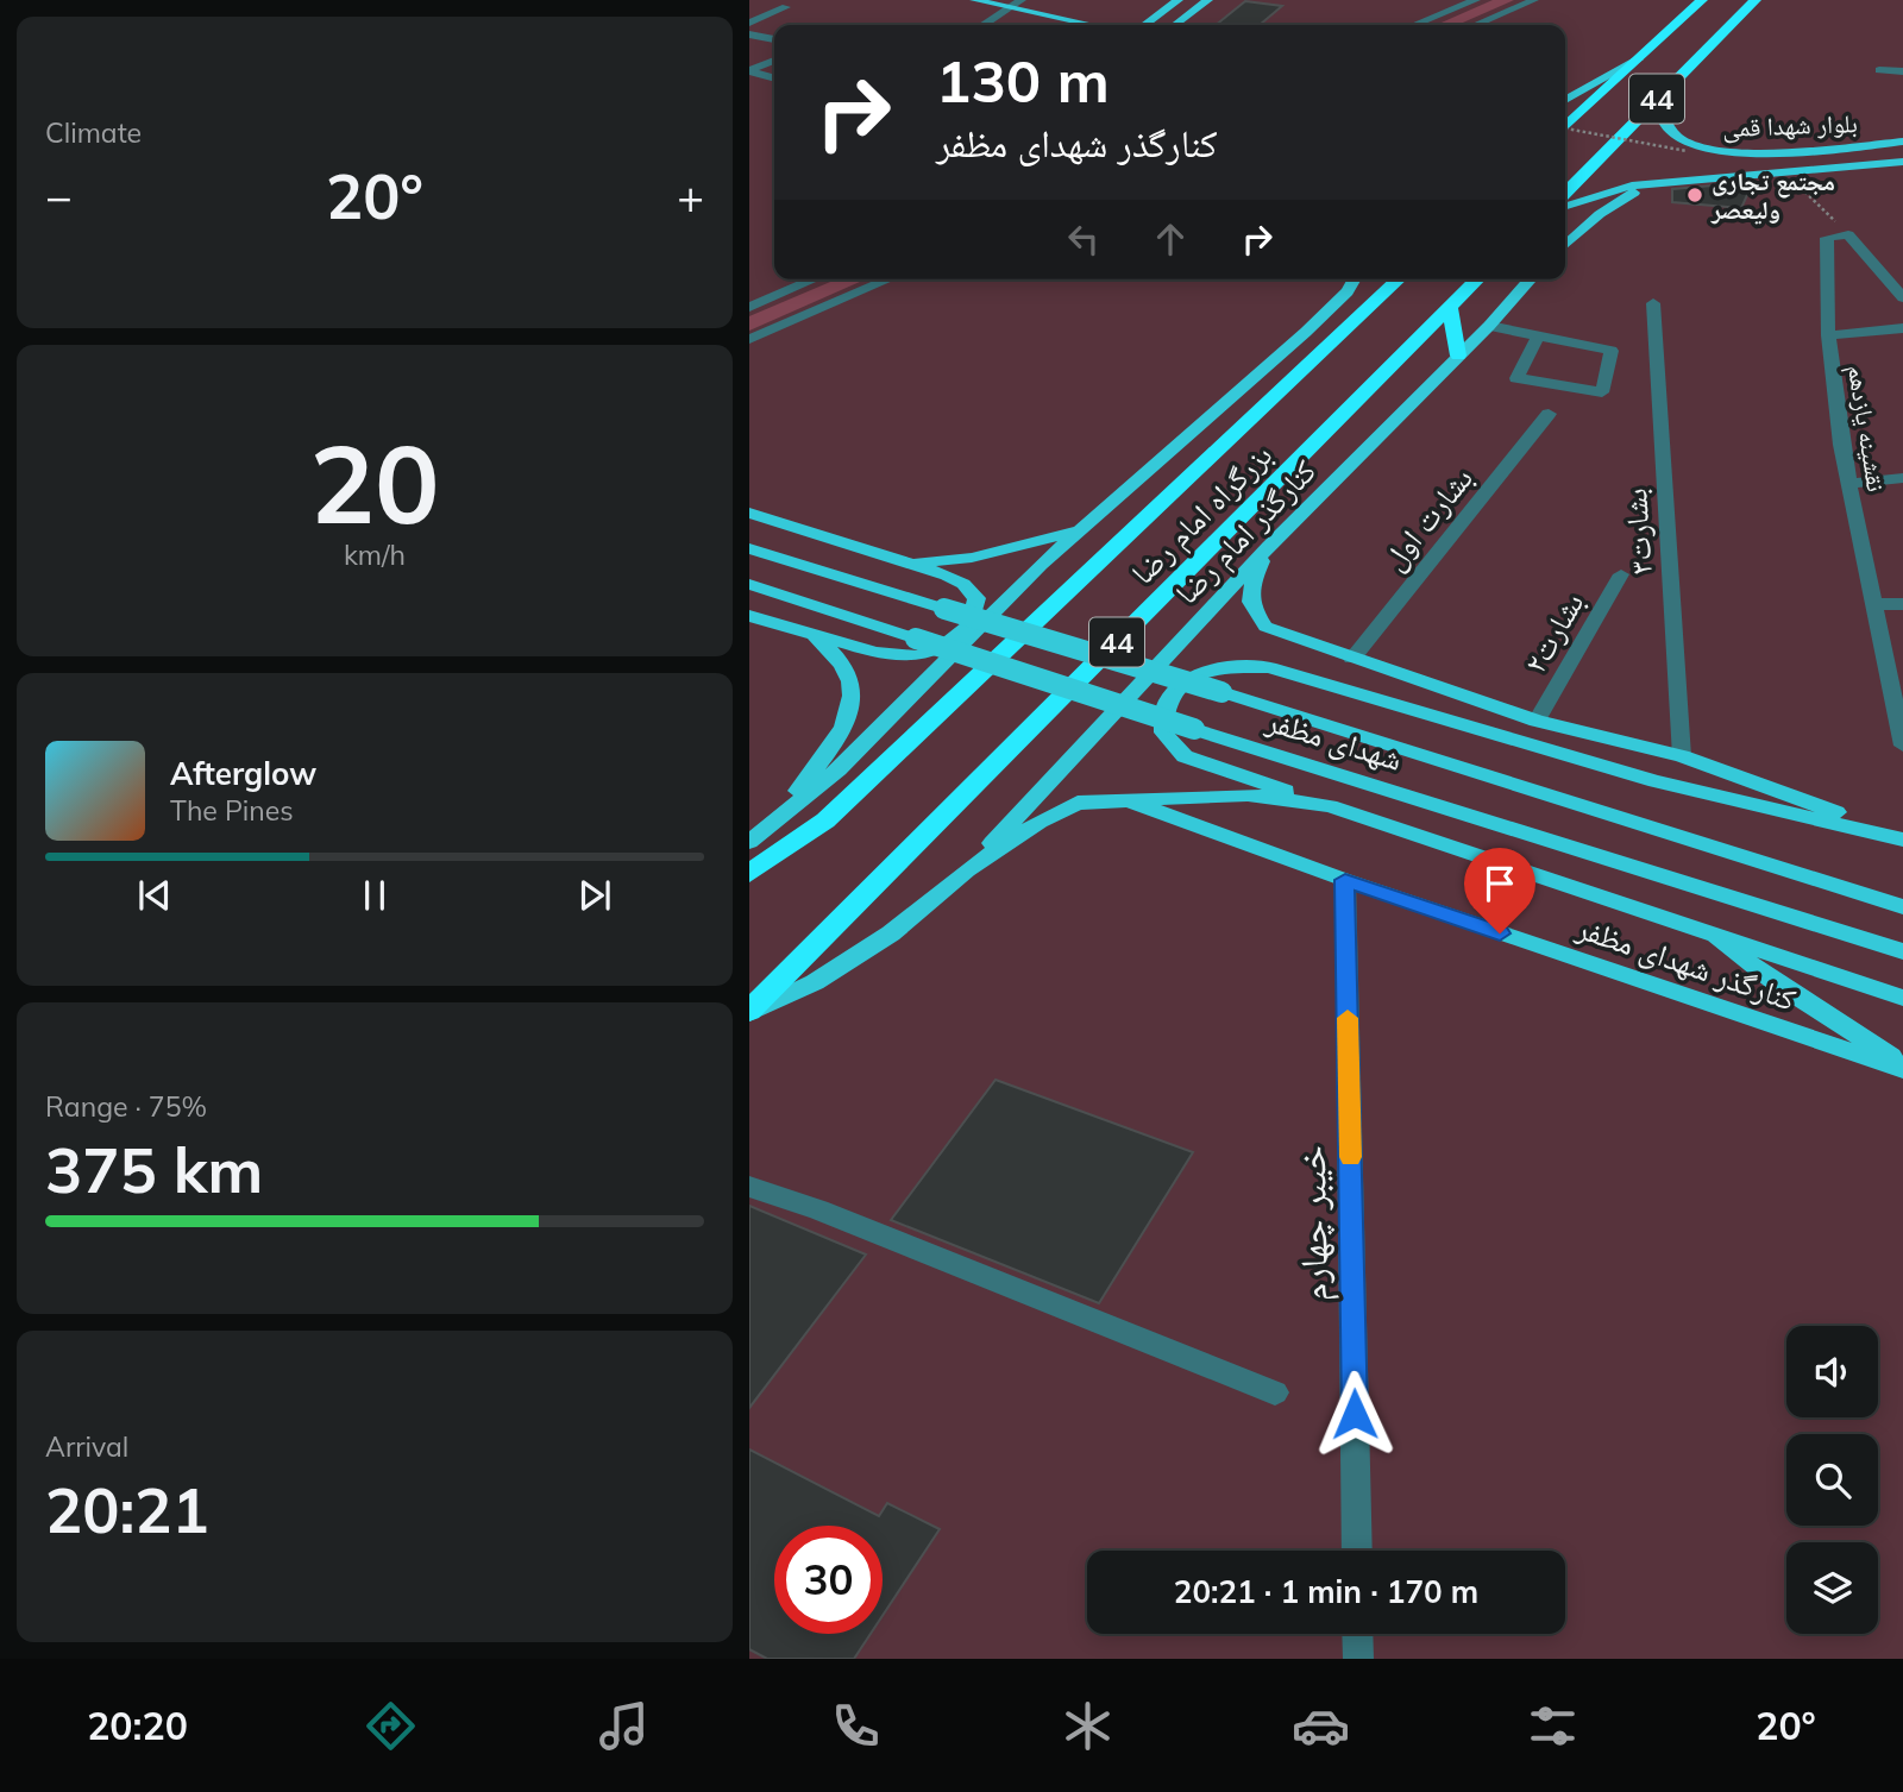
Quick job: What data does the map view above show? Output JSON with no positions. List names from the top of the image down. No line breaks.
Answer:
{"streets":{"highway":["44","بزرگراه امام رضا"],"main road":["بلوار شهدا قمی","کنارگذر امام رضا","شهدای مظفر","کنارگذر شهدای مظفر"],"street":["نقشینه یازدهم","بشارت اول","بشارت۳","بشارت۲","خیبر چهارم"]},"crossings":[["44","بلوار شهدا قمی"],["کنارگذر شهدای مظفر","خیبر چهارم"]],"places":["مجتمع تجاری ولیعصر"],"page":{"tile":["Climate",["20","km/h"],["Range · 75%","375 km"],["Arrival","20:21"]],"turn":["130 m","کنارگذر شهدای مظفر"],"heat":["−","20°","+"],"song":["Afterglow","The Pines"],"limit":"30","trip":"20:21 · 1 min · 170 m","tabs":["20:20","20°"]}}
